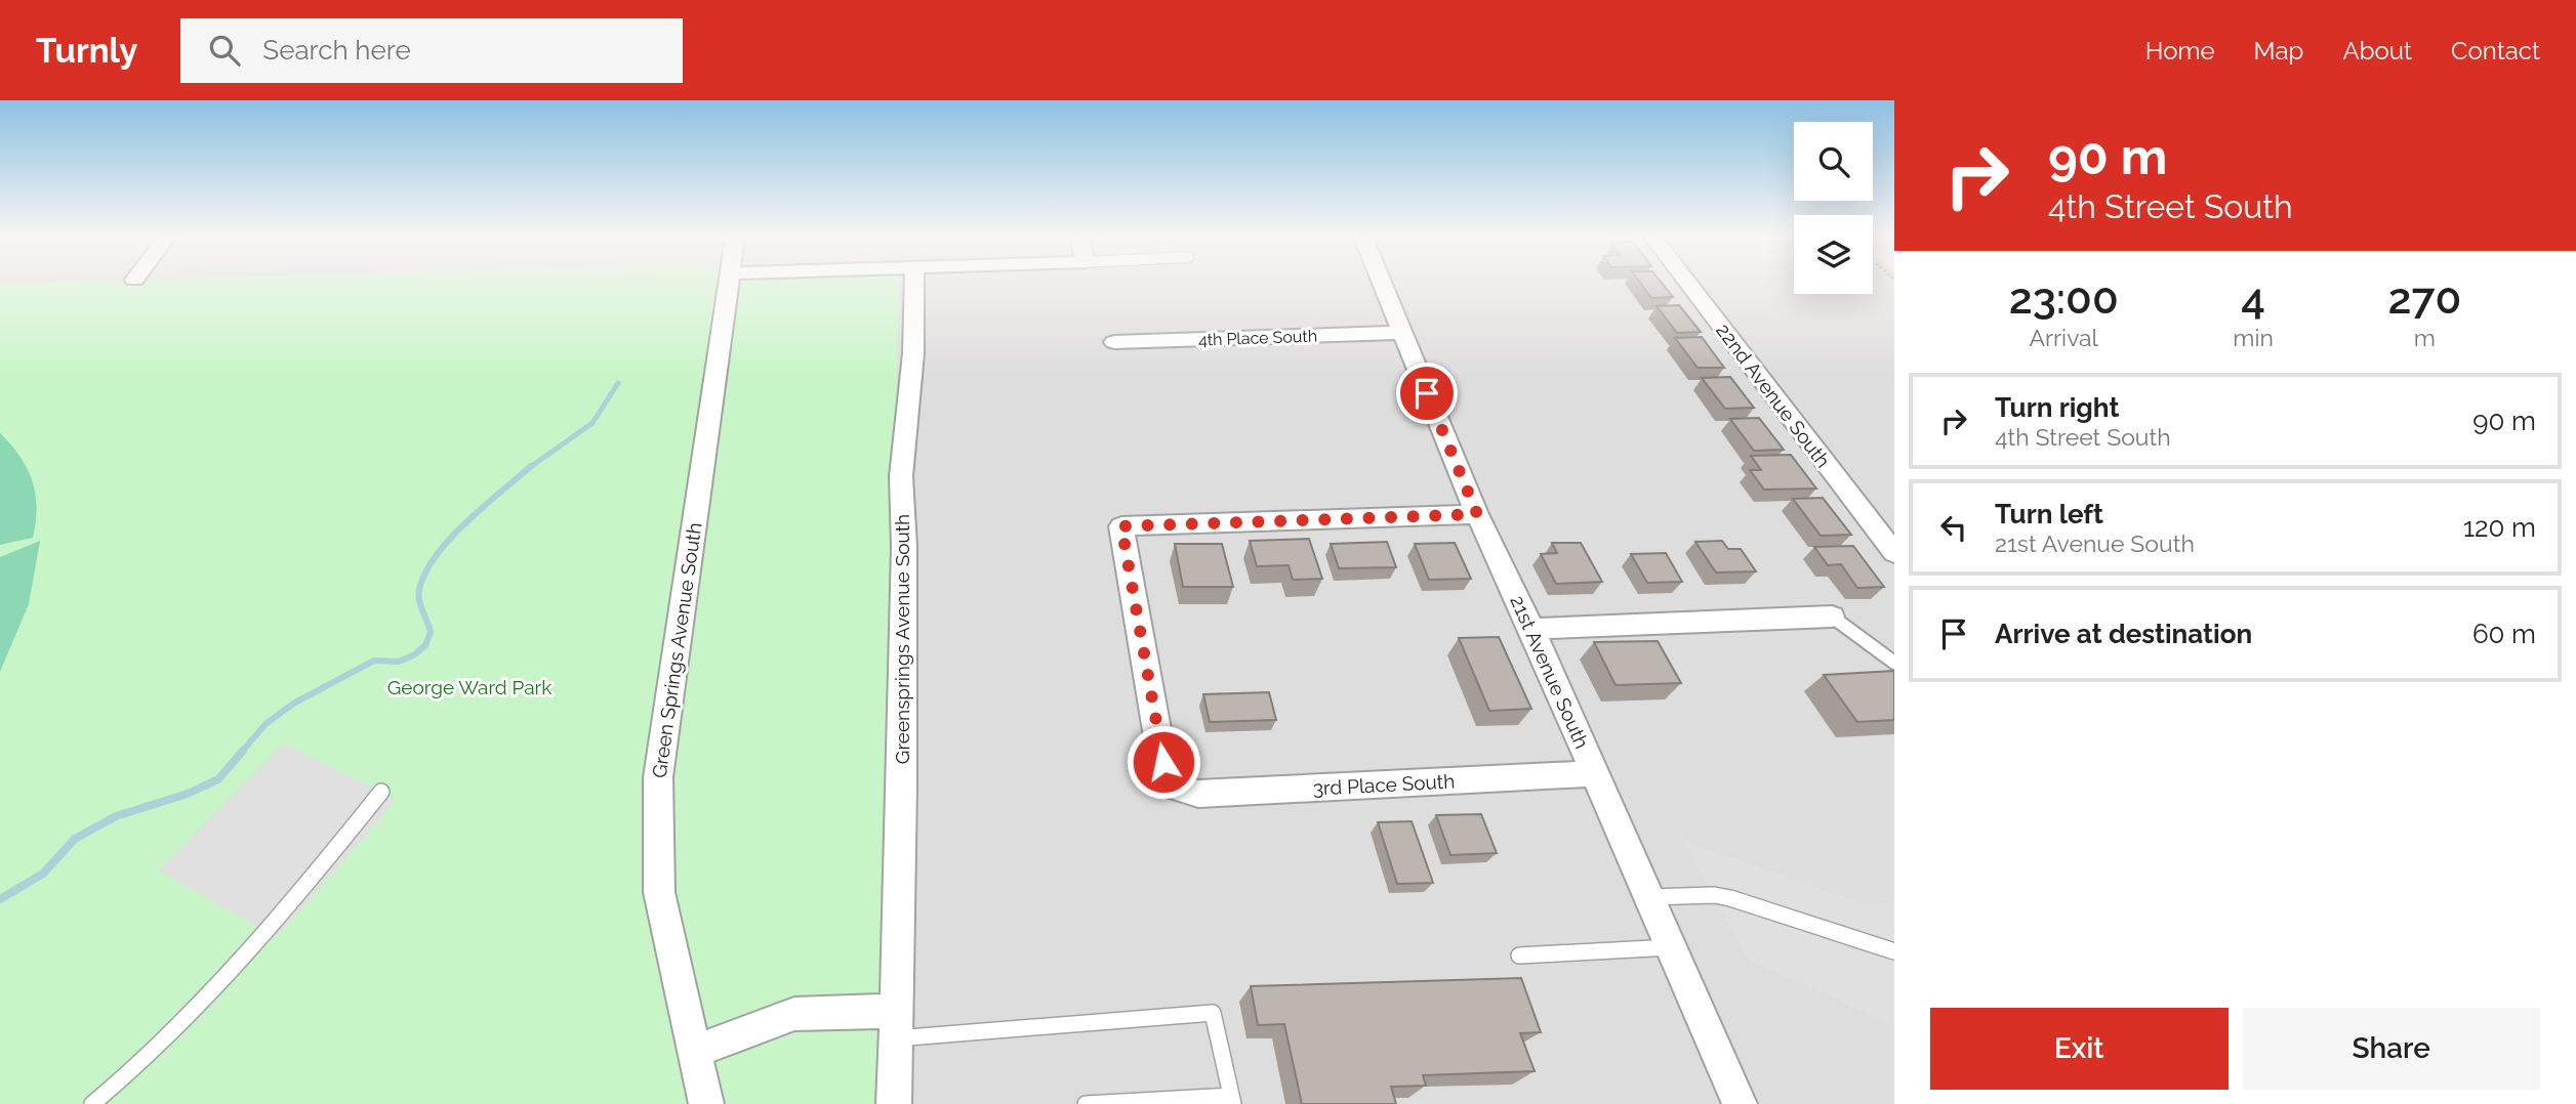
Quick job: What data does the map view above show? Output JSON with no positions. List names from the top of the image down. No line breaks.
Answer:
{"streets":{"street":["4th Place South","22nd Avenue South","Greensprings Avenue South","Green Springs Avenue South","21st Avenue South","3rd Place South"]},"crossings":[["4th Place South","21st Avenue South"],["21st Avenue South","3rd Place South"]],"parks":["George Ward Park"],"page":{"header":"Turnly","search":"Search here","nav":["Home","Map","About","Contact"],"turn":["90 m","4th Street South"],"eta":["23:00","Arrival","4","min","270","m"],"list":[{"name":"Turn right","note":"4th Street South","value":"90 m"},{"name":"Turn left","note":"21st Avenue South","value":"120 m"},{"name":"Arrive at destination","value":"60 m"}],"buttons":["Exit","Share"]}}
